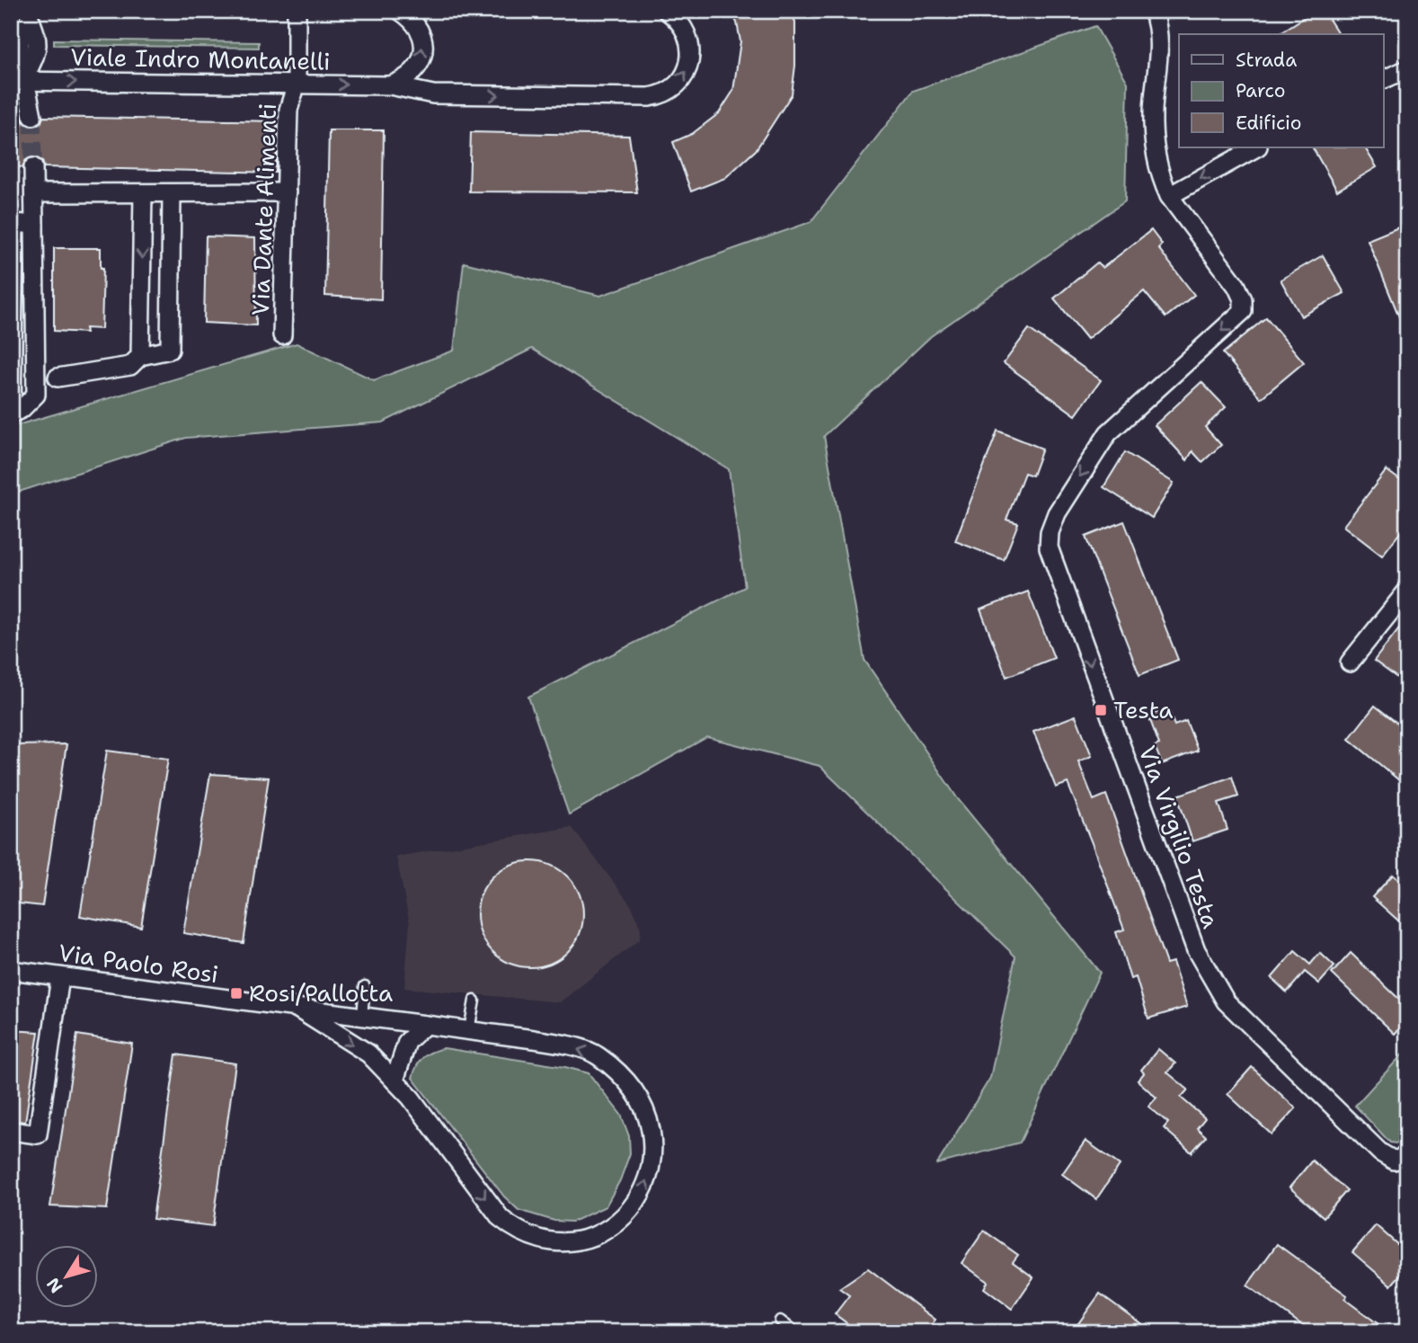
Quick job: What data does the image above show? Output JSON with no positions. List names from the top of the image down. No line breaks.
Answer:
{"streets":{"street":["Viale Indro Montanelli","Via Dante Alimenti","Via Virgilio Testa","Via Paolo Rosi"]},"crossings":[["Viale Indro Montanelli","Via Dante Alimenti"]],"one_way":["Via Virgilio Testa"],"places":{"transit":["Testa","Rosi/Pallotta"]},"legend":["Strada","Parco","Edificio"],"north":"bottom left"}
